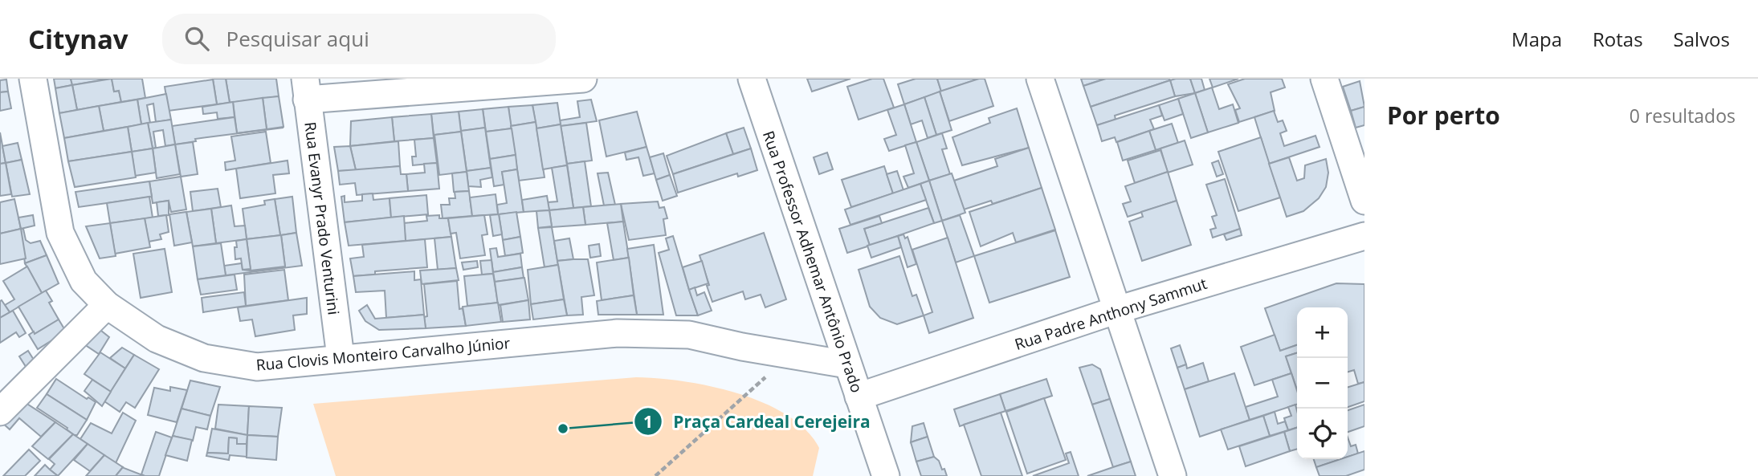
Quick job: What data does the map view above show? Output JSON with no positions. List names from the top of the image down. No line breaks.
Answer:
{"streets":{"street":["Rua Evanyr Prado Venturini","Rua Professor Adhemar Antônio Prado","Rua Padre Anthony Sammut","Rua Clovis Monteiro Carvalho Júnior"]},"crossings":[["Rua Evanyr Prado Venturini","Rua Clovis Monteiro Carvalho Júnior"],["Rua Professor Adhemar Antônio Prado","Rua Padre Anthony Sammut"],["Rua Professor Adhemar Antônio Prado","Rua Clovis Monteiro Carvalho Júnior"]],"places":["Praça Cardeal Cerejeira"],"page":{"header":"Citynav","search":"Pesquisar aqui","nav":["Mapa","Rotas","Salvos"],"heading":["Por perto","0 resultados"],"map_buttons":["+","−"]}}
